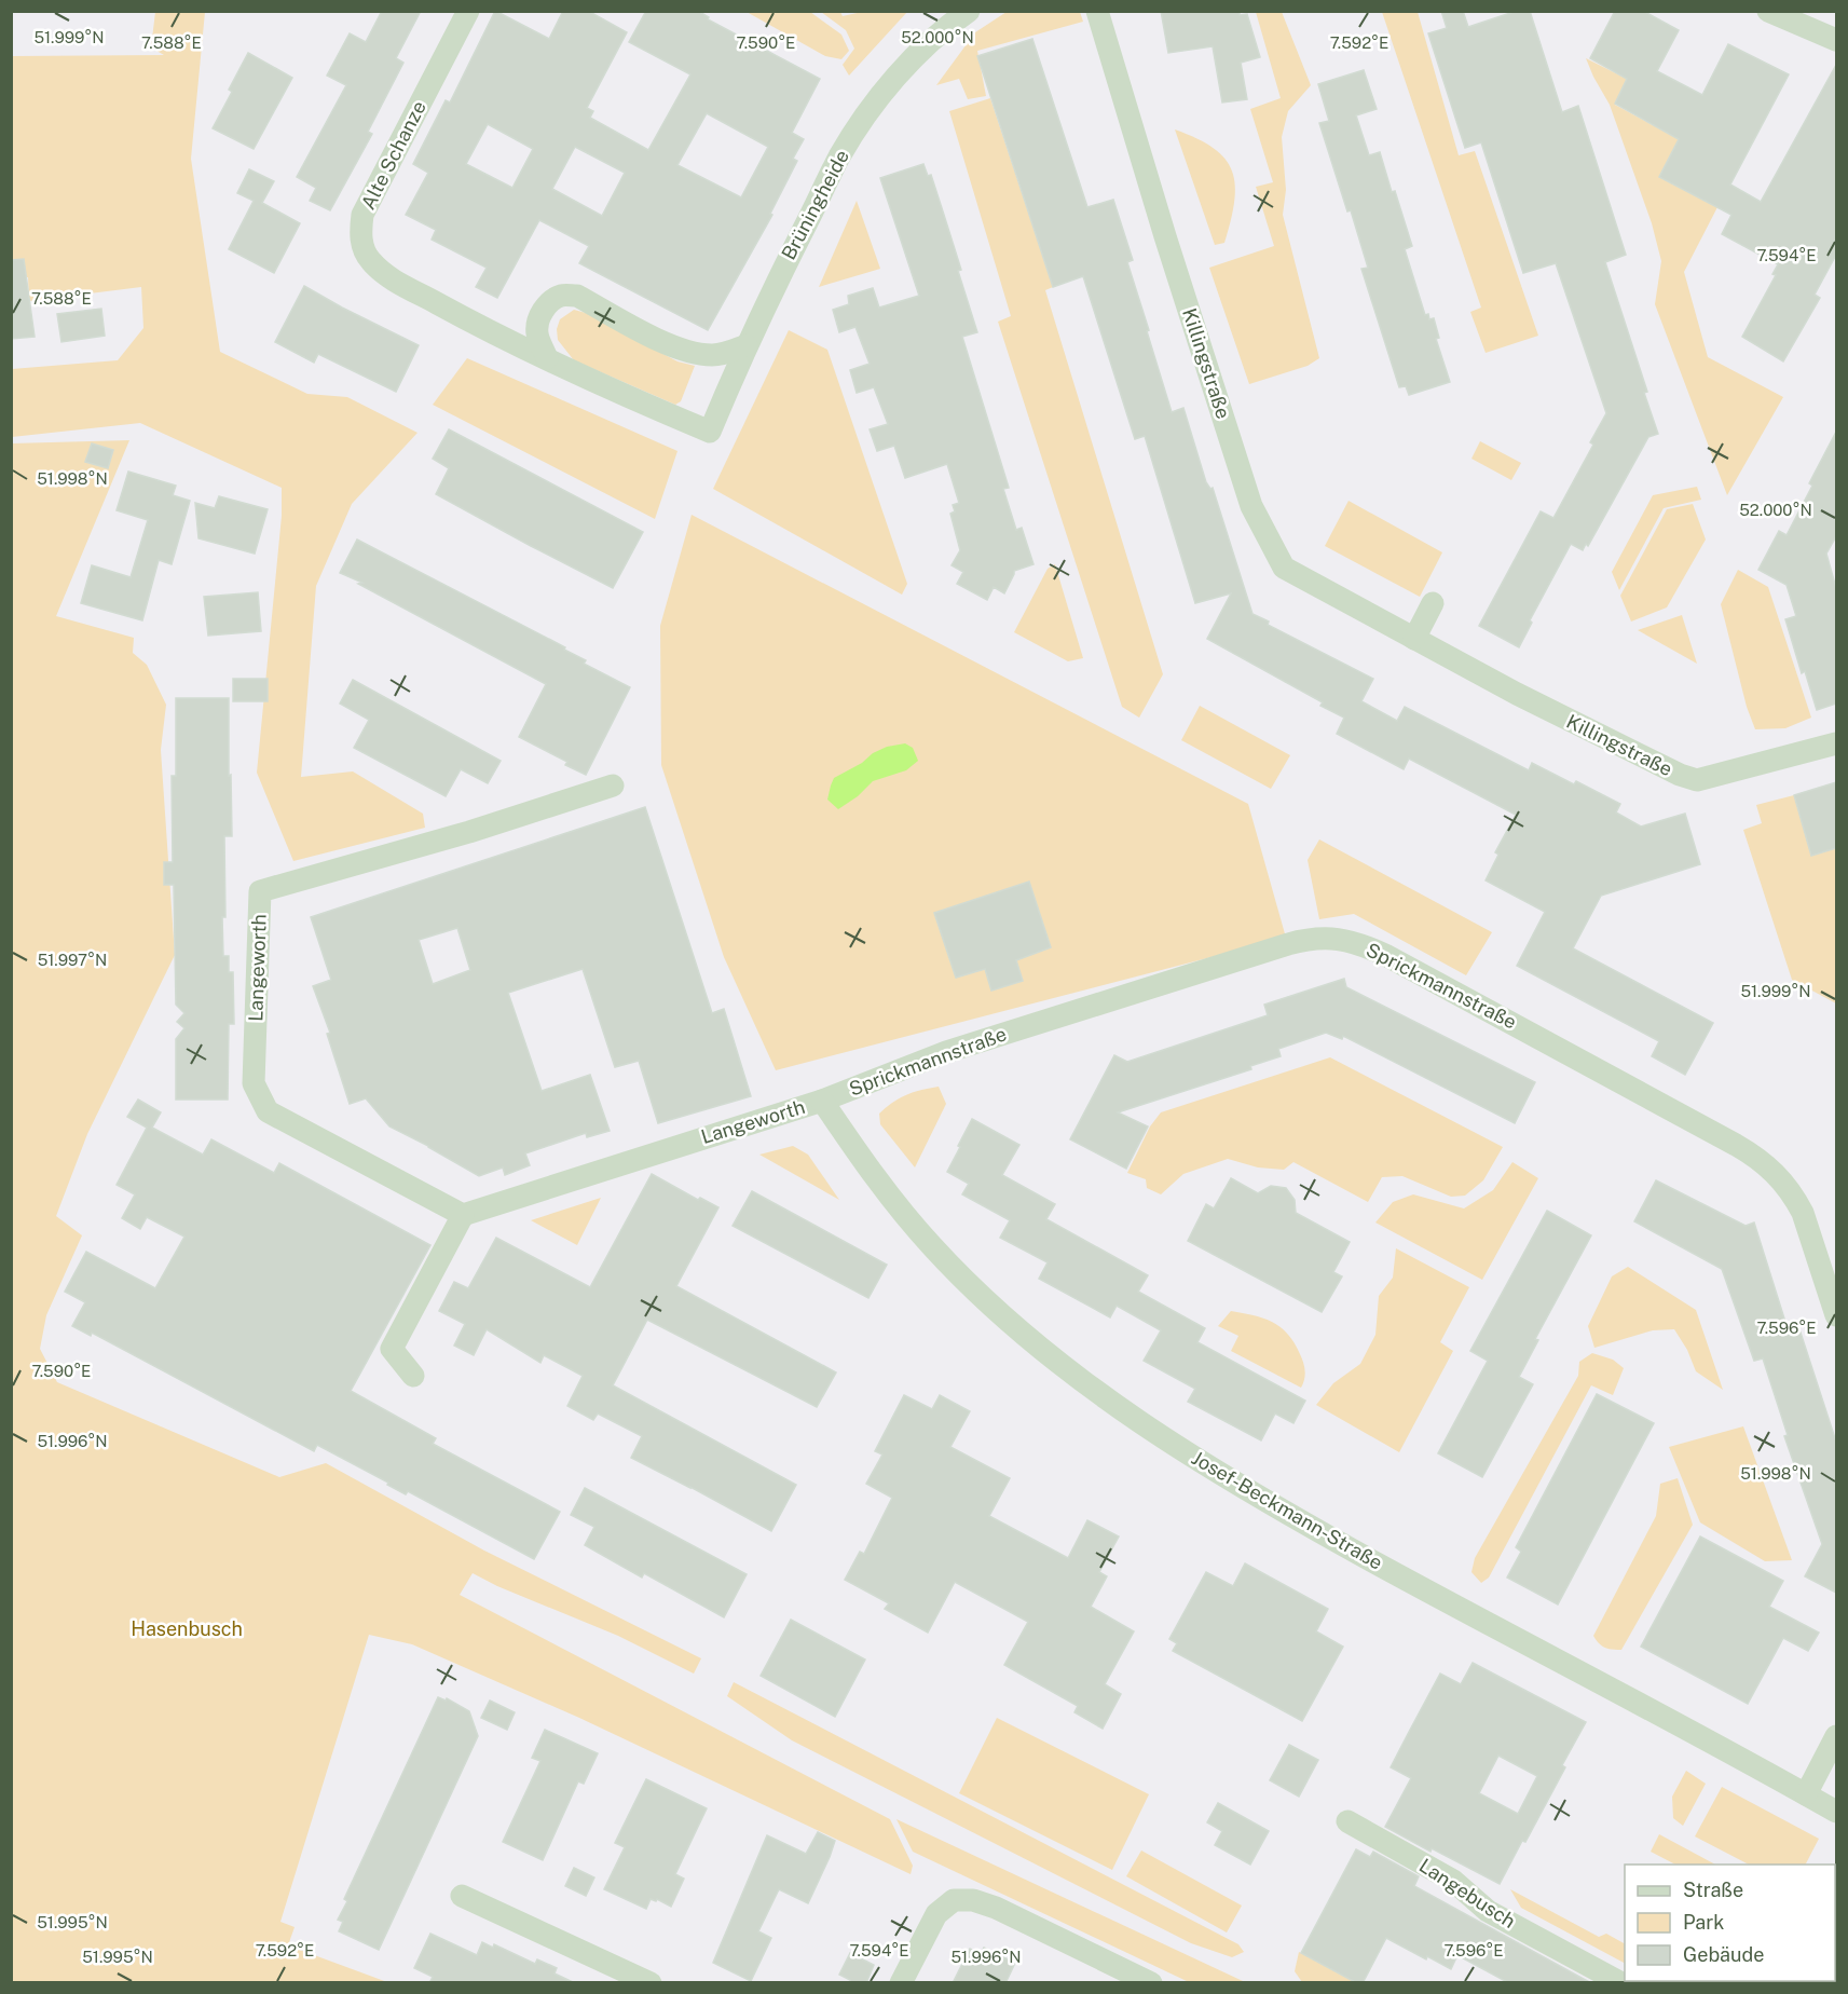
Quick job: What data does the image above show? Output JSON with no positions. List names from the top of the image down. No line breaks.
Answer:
{"streets":{"street":["Alte Schanze","Brüningheide","Killingstraße","Langeworth","Sprickmannstraße","Josef-Beckmann-Straße","Langebusch"]},"crossings":[["Alte Schanze","Brüningheide"],["Langeworth","Sprickmannstraße"],["Langeworth","Josef-Beckmann-Straße"],["Sprickmannstraße","Josef-Beckmann-Straße"]],"parks":["Hasenbusch"],"legend":["Straße","Park","Gebäude"],"coordinates":["51.999°N","52.000°N","7.588°E","7.590°E","7.592°E","7.594°E","51.998°N","51.997°N","7.596°E","51.996°N","51.995°N"]}
